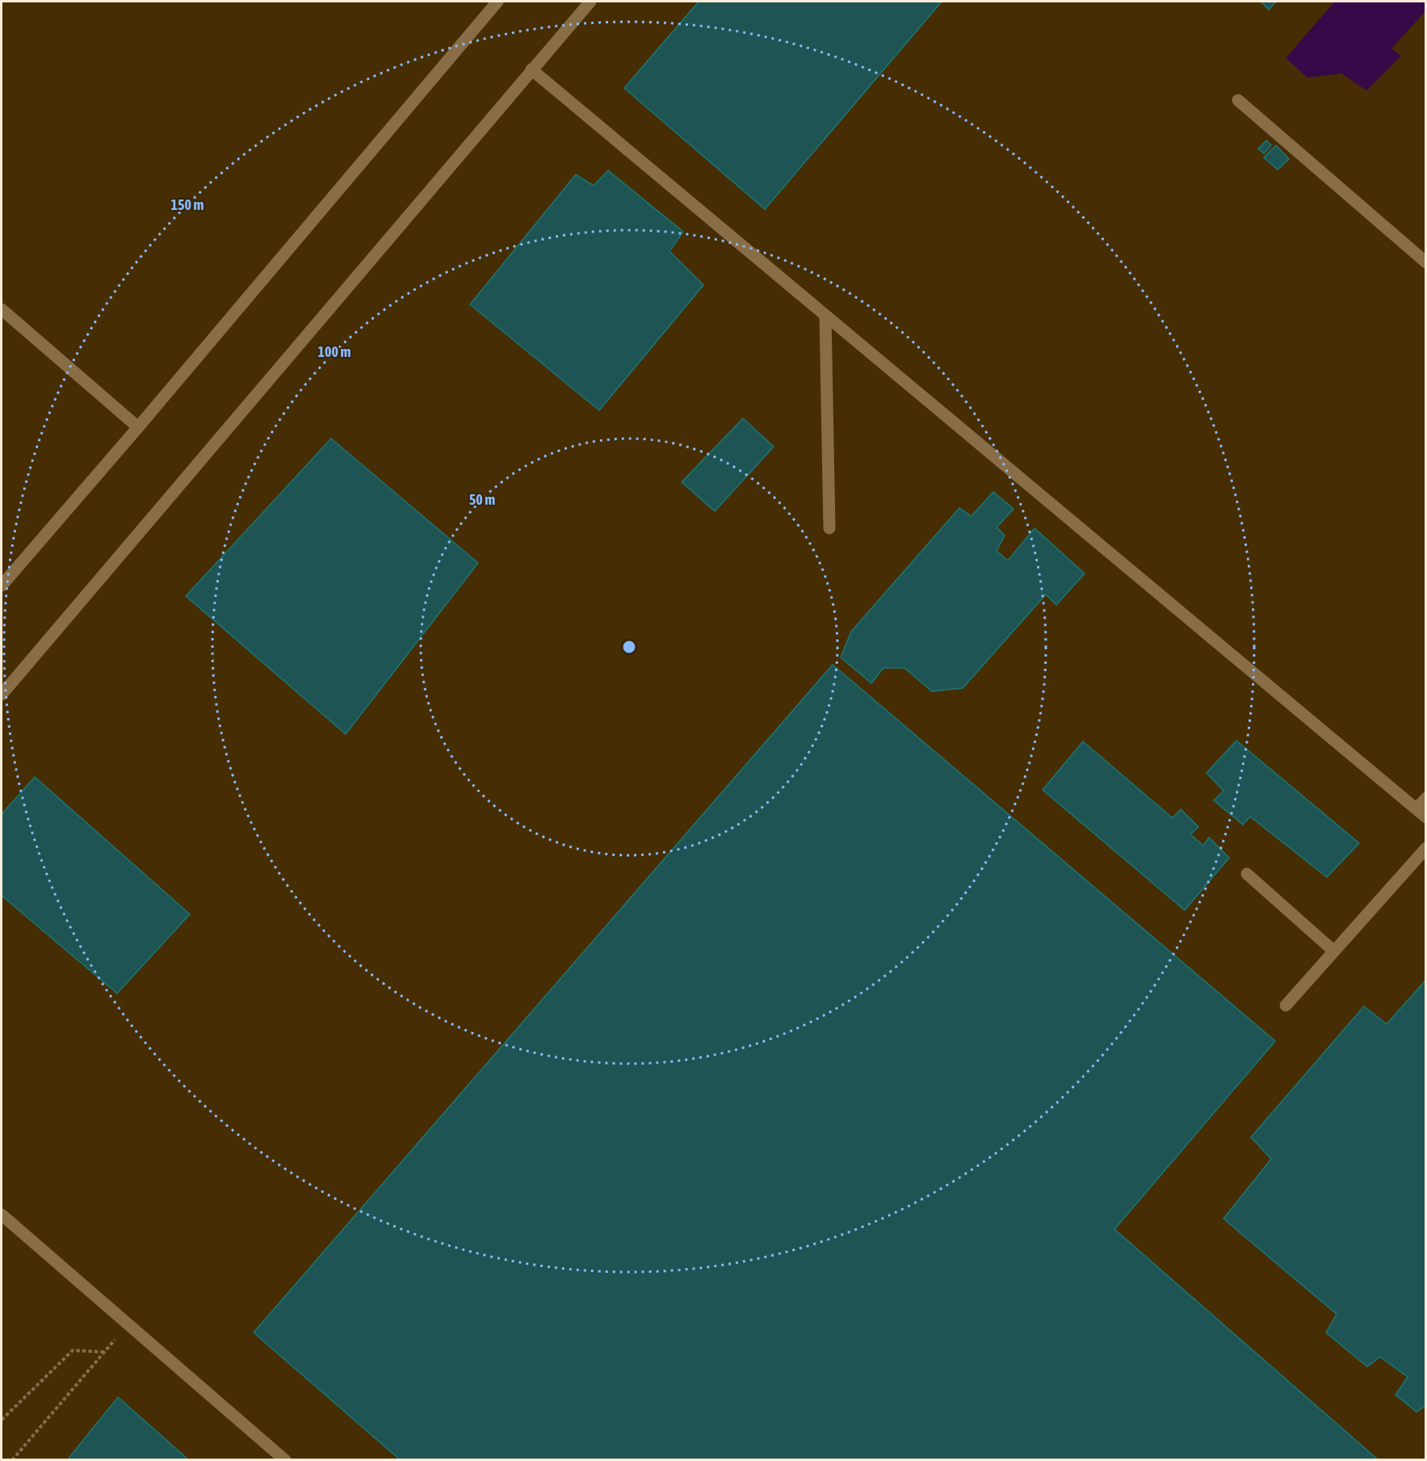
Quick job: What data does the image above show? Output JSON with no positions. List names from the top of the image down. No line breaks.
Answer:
{"rings":["150 m","100 m","50 m"]}
